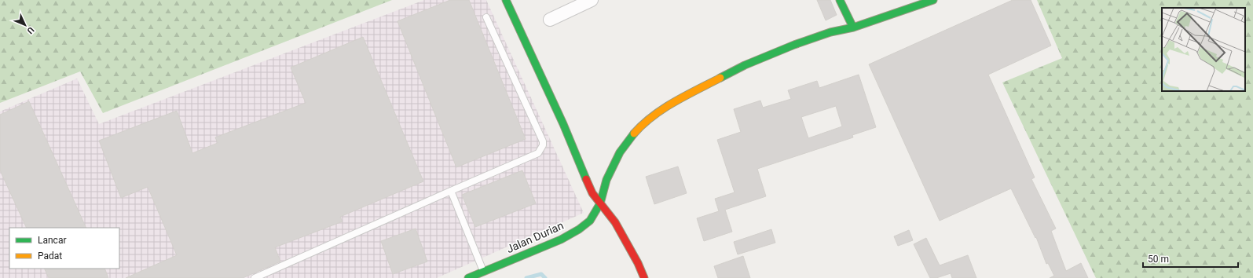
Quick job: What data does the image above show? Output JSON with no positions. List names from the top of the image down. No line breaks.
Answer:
{"streets":{"main road":["Jalan Durian"]},"legend":["Lancar","Padat"],"scale_bar":"50 m","north":"bottom right"}
